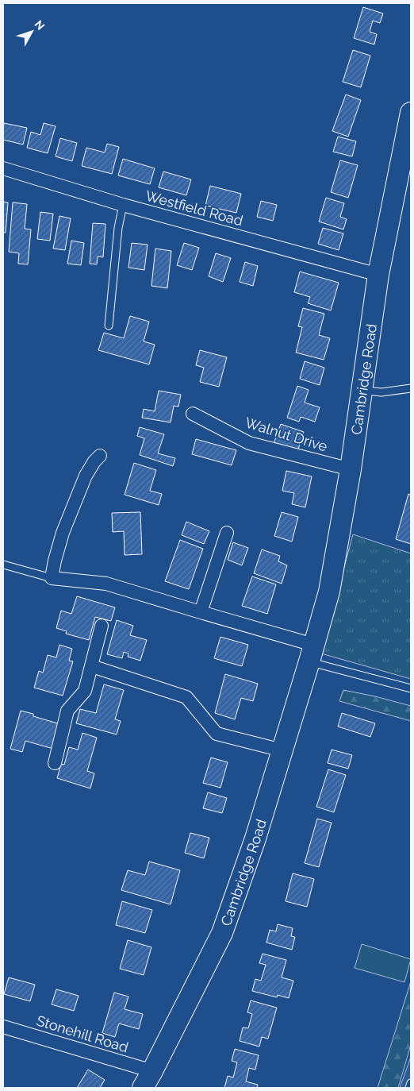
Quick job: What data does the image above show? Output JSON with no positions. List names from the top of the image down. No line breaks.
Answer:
{"streets":{"main road":["Cambridge Road"],"street":["Westfield Road","Walnut Drive","Stonehill Road"]},"crossings":[["Westfield Road","Cambridge Road"],["Cambridge Road","Walnut Drive"],["Cambridge Road","Stonehill Road"]],"north":"top right"}
